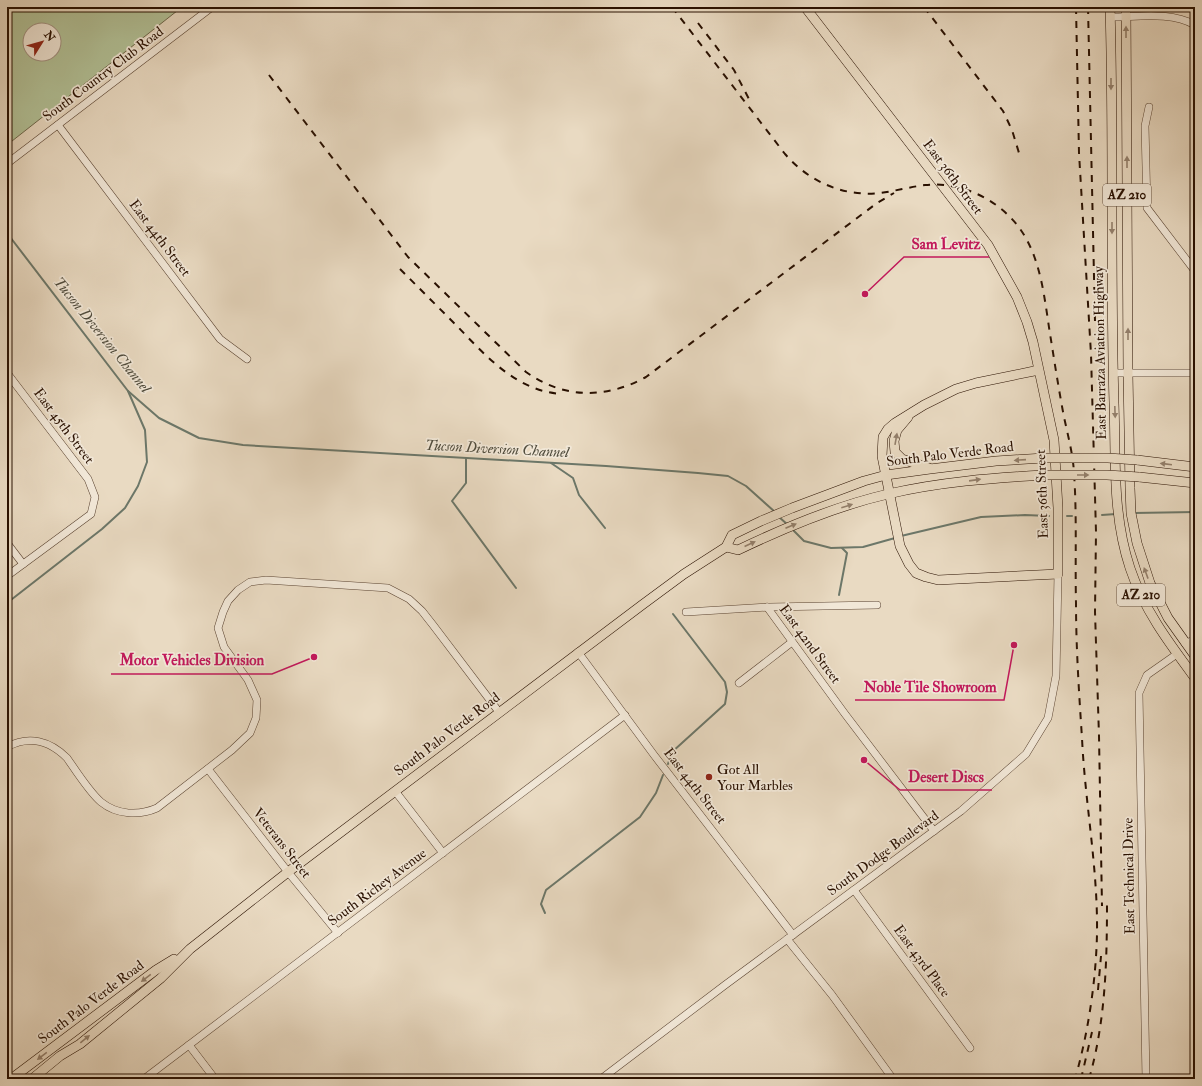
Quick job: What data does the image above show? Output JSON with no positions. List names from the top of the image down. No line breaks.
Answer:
{"streets":{"main road":["East 36th Street","AZ 210","East Barraza Aviation Highway","South Palo Verde Road"],"street":["South Country Club Road","East 44th Street","East 45th Street","East 42nd Street","Veterans Street","South Dodge Boulevard","East Technical Drive","South Richey Avenue","East 43rd Place"]},"crossings":[["South Country Club Road","East 44th Street"],["East 36th Street","South Dodge Boulevard"],["AZ 210","East Barraza Aviation Highway"],["East 44th Street","South Palo Verde Road"],["East 44th Street","South Dodge Boulevard"],["East 44th Street","South Richey Avenue"],["East Barraza Aviation Highway","East Technical Drive"],["South Palo Verde Road","Veterans Street"],["East 42nd Street","South Dodge Boulevard"],["Veterans Street","South Richey Avenue"],["South Dodge Boulevard","East 43rd Place"]],"water":["Tucson Diversion Channel"],"places":["Sam Levitz","Noble Tile Showroom","Motor Vehicles Division","Desert Discs","Got All Your Marbles"],"north":"top right"}
